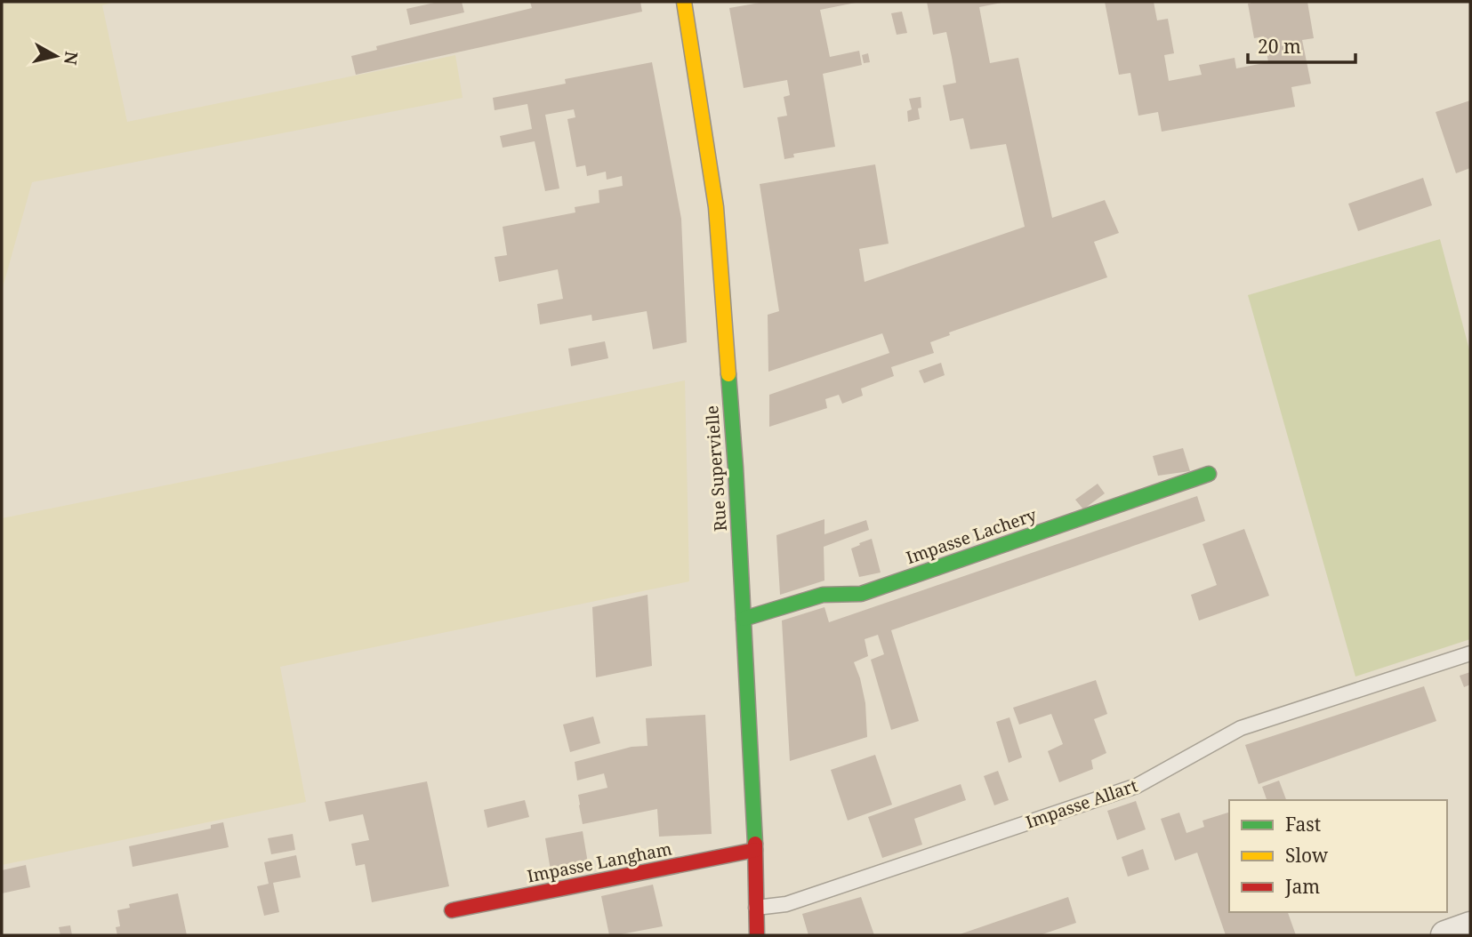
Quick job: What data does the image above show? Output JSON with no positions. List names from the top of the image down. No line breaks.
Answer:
{"streets":{"main road":["Rue Supervielle","Impasse Lachery","Impasse Langham"],"lane":["Impasse Allart"]},"crossings":[["Rue Supervielle","Impasse Lachery"],["Rue Supervielle","Impasse Allart"],["Rue Supervielle","Impasse Langham"]],"legend":["Fast","Slow","Jam"],"scale_bar":"20 m","north":"right"}
